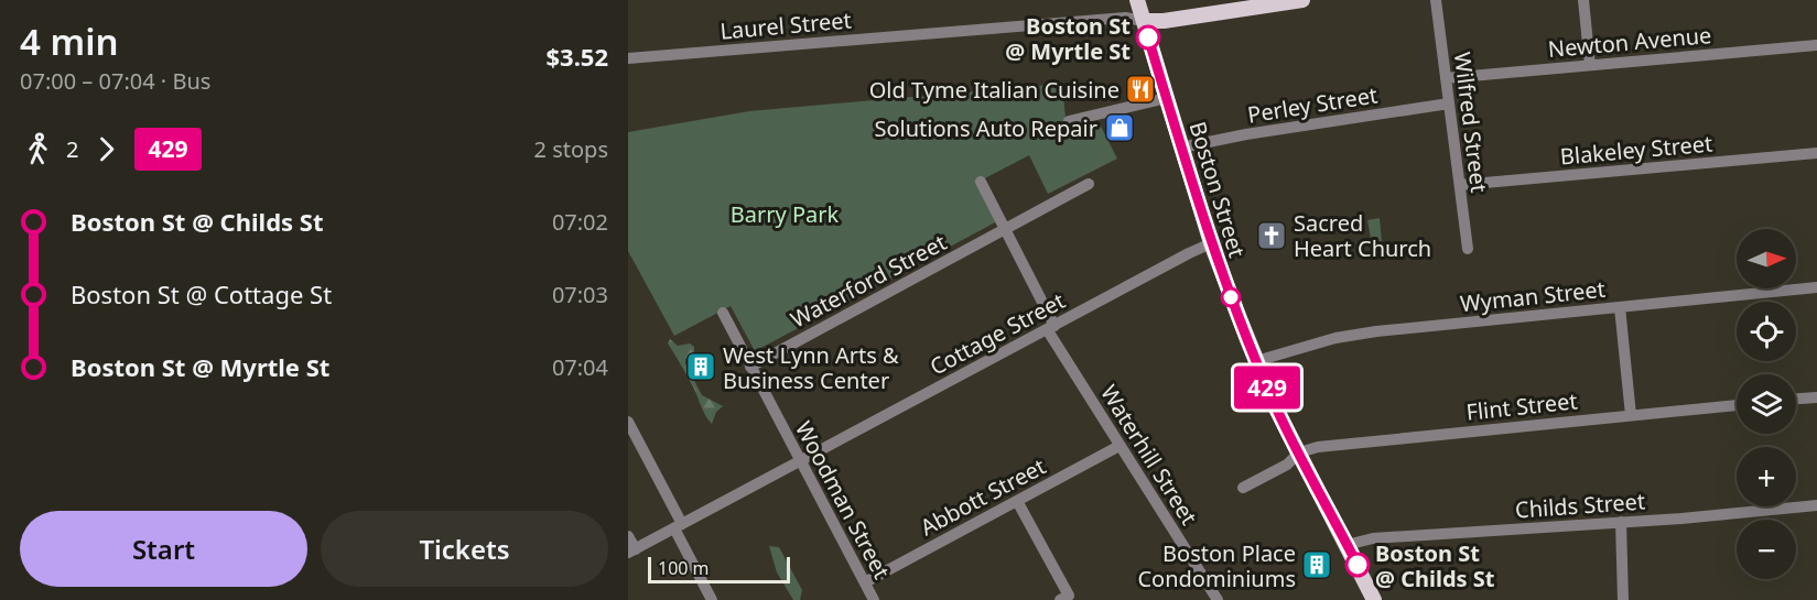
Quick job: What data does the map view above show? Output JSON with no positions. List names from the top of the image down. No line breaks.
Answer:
{"streets":{"main road":["Boston Street"],"street":["Laurel Street","Newton Avenue","Perley Street","Wilfred Street","Blakeley Street","Waterford Street","Wyman Street","Cottage Street","Flint Street","Waterhill Street","Abbott Street","Woodman Street","Childs Street"]},"crossings":[["Laurel Street","Boston Street"],["Newton Avenue","Wilfred Street"],["Perley Street","Wilfred Street"],["Perley Street","Boston Street"],["Wilfred Street","Blakeley Street"],["Boston Street","Wyman Street"],["Boston Street","Cottage Street"],["Boston Street","Flint Street"],["Boston Street","Childs Street"],["Waterford Street","Waterhill Street"],["Waterford Street","Woodman Street"],["Cottage Street","Waterhill Street"],["Cottage Street","Woodman Street"],["Waterhill Street","Abbott Street"],["Abbott Street","Woodman Street"]],"parks":["Barry Park"],"places":{"other":["Boston St @ Myrtle St","Boston St @ Childs St"],"restaurant":["Old Tyme Italian Cuisine"],"shop":["Solutions Auto Repair"],"church":["Sacred Heart Church"],"building":["West Lynn Arts & Business Center","Boston Place Condominiums"]},"lines":["bus line 429"],"scale_bar":"100 m","north":"right","page":{"heading":["4 min","07:00 – 07:04 · Bus","$3.52"],"on_map":"429","legs":["2","429","2 stops"],"list":[{"name":"Boston St @ Childs St","value":"07:02"},{"name":"Boston St @ Cottage St","value":"07:03"},{"name":"Boston St @ Myrtle St","value":"07:04"}],"map_buttons":["+","−"],"buttons":["Start","Tickets"],"scale":"100 m"}}
